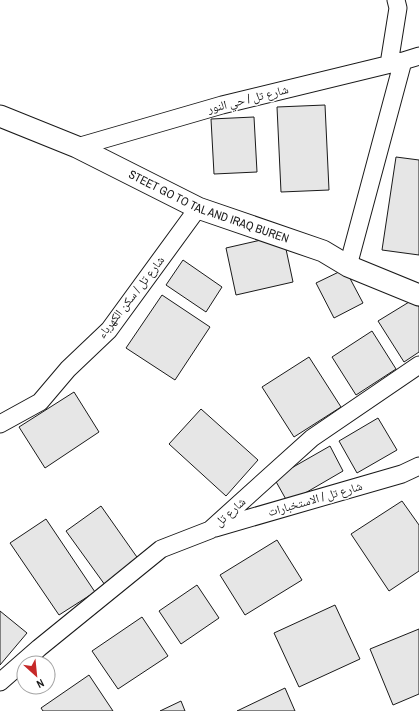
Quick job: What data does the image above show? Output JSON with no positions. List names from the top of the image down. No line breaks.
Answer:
{"streets":{"street":["شارع تل / حي النور","STEET GO TO TAL AND IRAQ BUREN","شارع تل / سكن الكهرباء","شارع تل / الاستخبارات","شارع تل"]},"crossings":[["شارع تل / حي النور","STEET GO TO TAL AND IRAQ BUREN"],["STEET GO TO TAL AND IRAQ BUREN","شارع تل / سكن الكهرباء"],["شارع تل / الاستخبارات","شارع تل"]],"north":"bottom right"}
